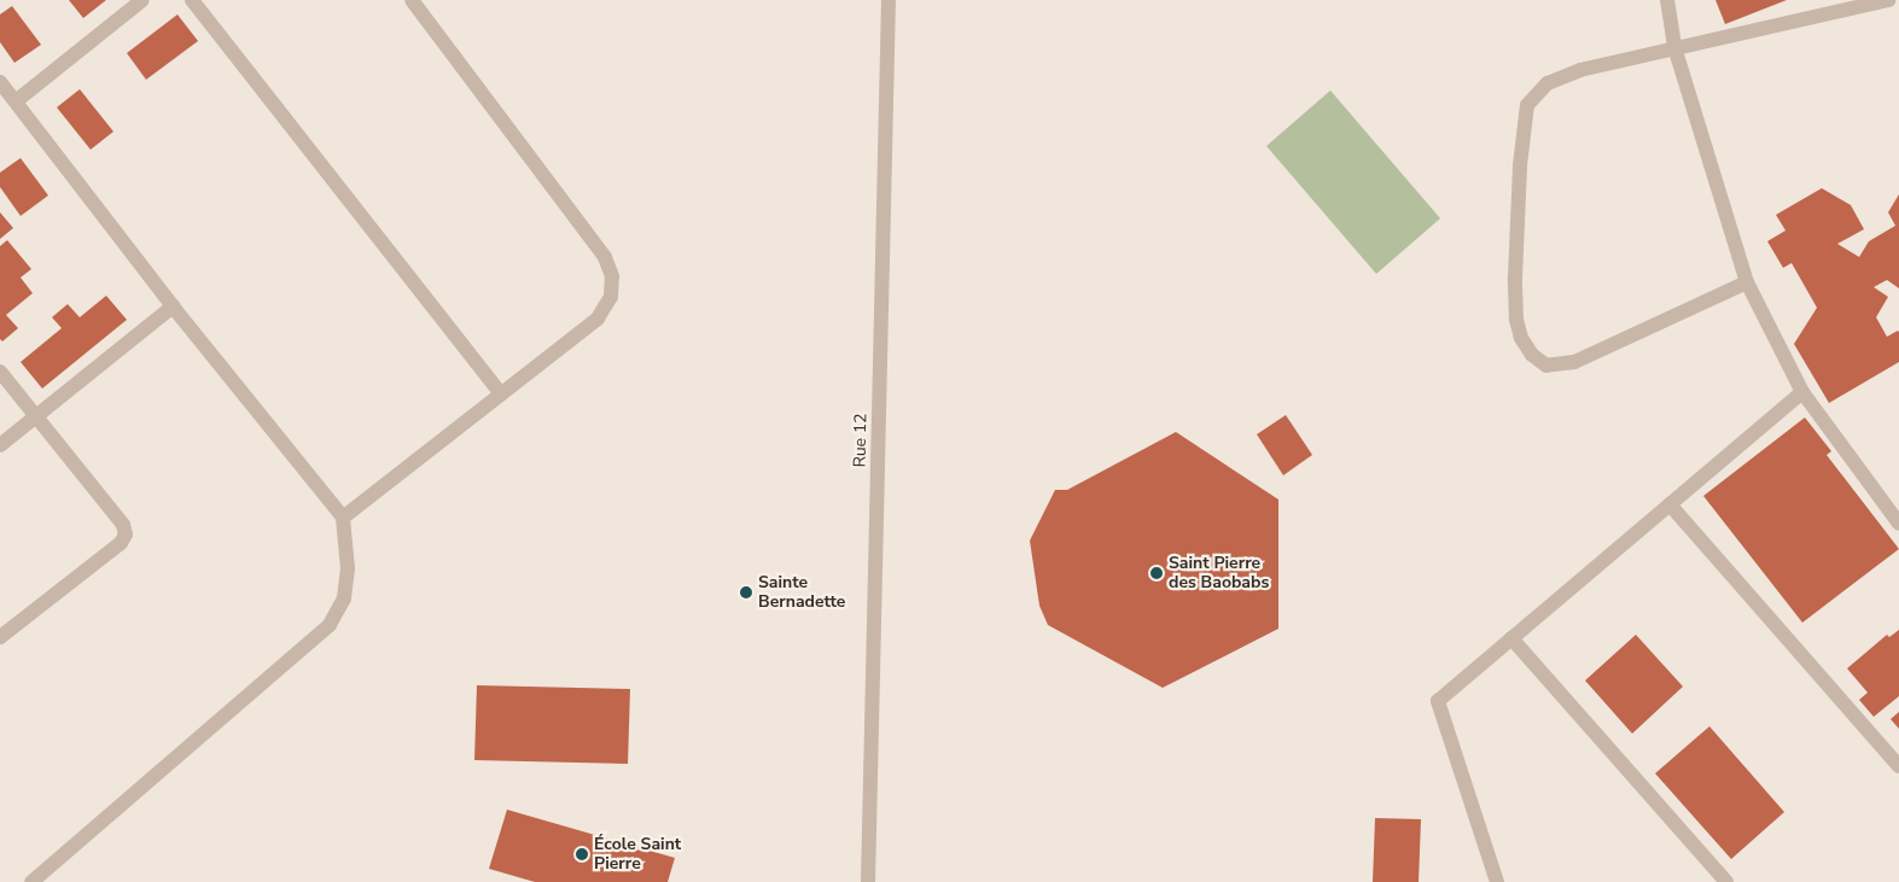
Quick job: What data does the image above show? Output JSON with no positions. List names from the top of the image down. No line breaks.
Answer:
{"streets":{"street":["Rue 12"]},"places":["Saint Pierre des Baobabs","Sainte Bernadette","École Saint Pierre"]}
